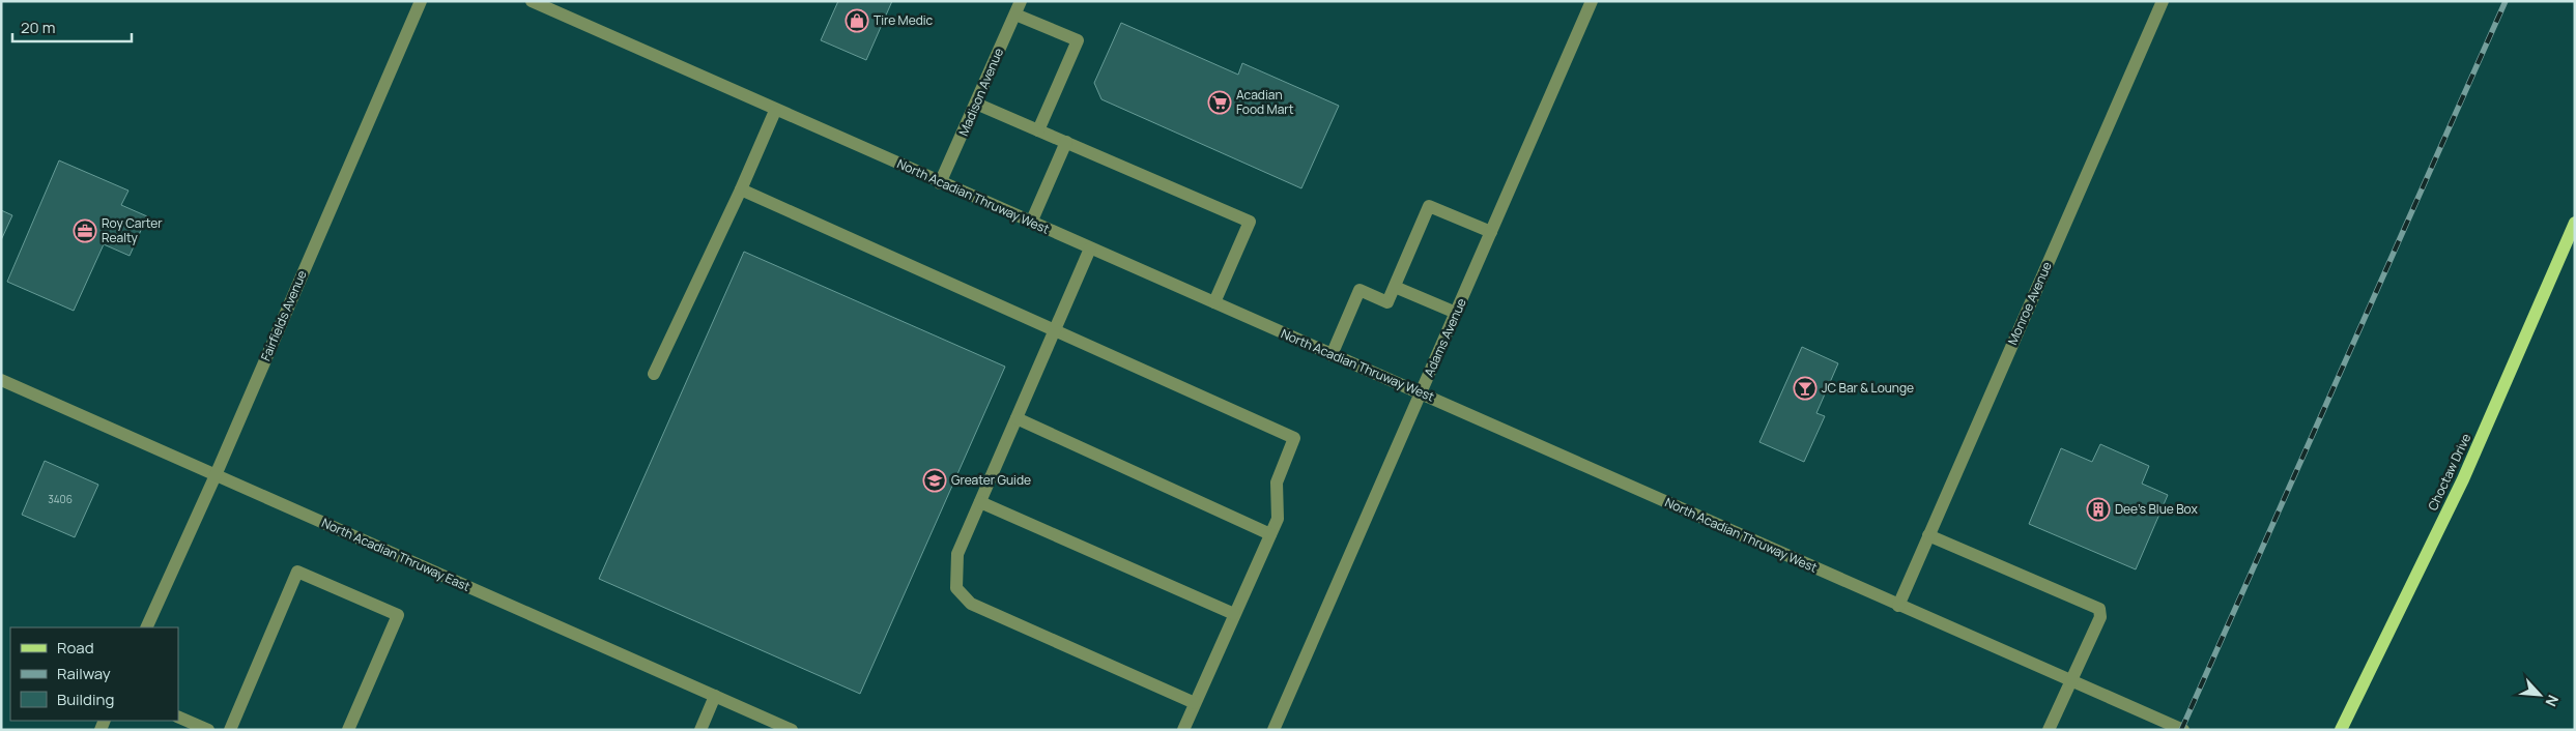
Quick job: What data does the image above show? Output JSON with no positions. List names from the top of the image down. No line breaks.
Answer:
{"streets":{"main road":["Choctaw Drive"],"street":["Madison Avenue","North Acadian Thruway West","Monroe Avenue","Fairfields Avenue","Adams Avenue","North Acadian Thruway East"]},"crossings":[["Madison Avenue","North Acadian Thruway West"],["North Acadian Thruway West","Monroe Avenue"],["North Acadian Thruway West","Adams Avenue"],["Fairfields Avenue","North Acadian Thruway East"]],"places":{"shop":["Tire Medic"],"supermarket":["Acadian Food Mart"],"office":["Roy Carter Realty"],"bar":["JC Bar & Lounge"],"school or university":["Greater Guide"],"building":["Dee's Blue Box"]},"house_numbers":["3406"],"legend":["Road","Railway","Building"],"scale_bar":"20 m","north":"bottom right"}
